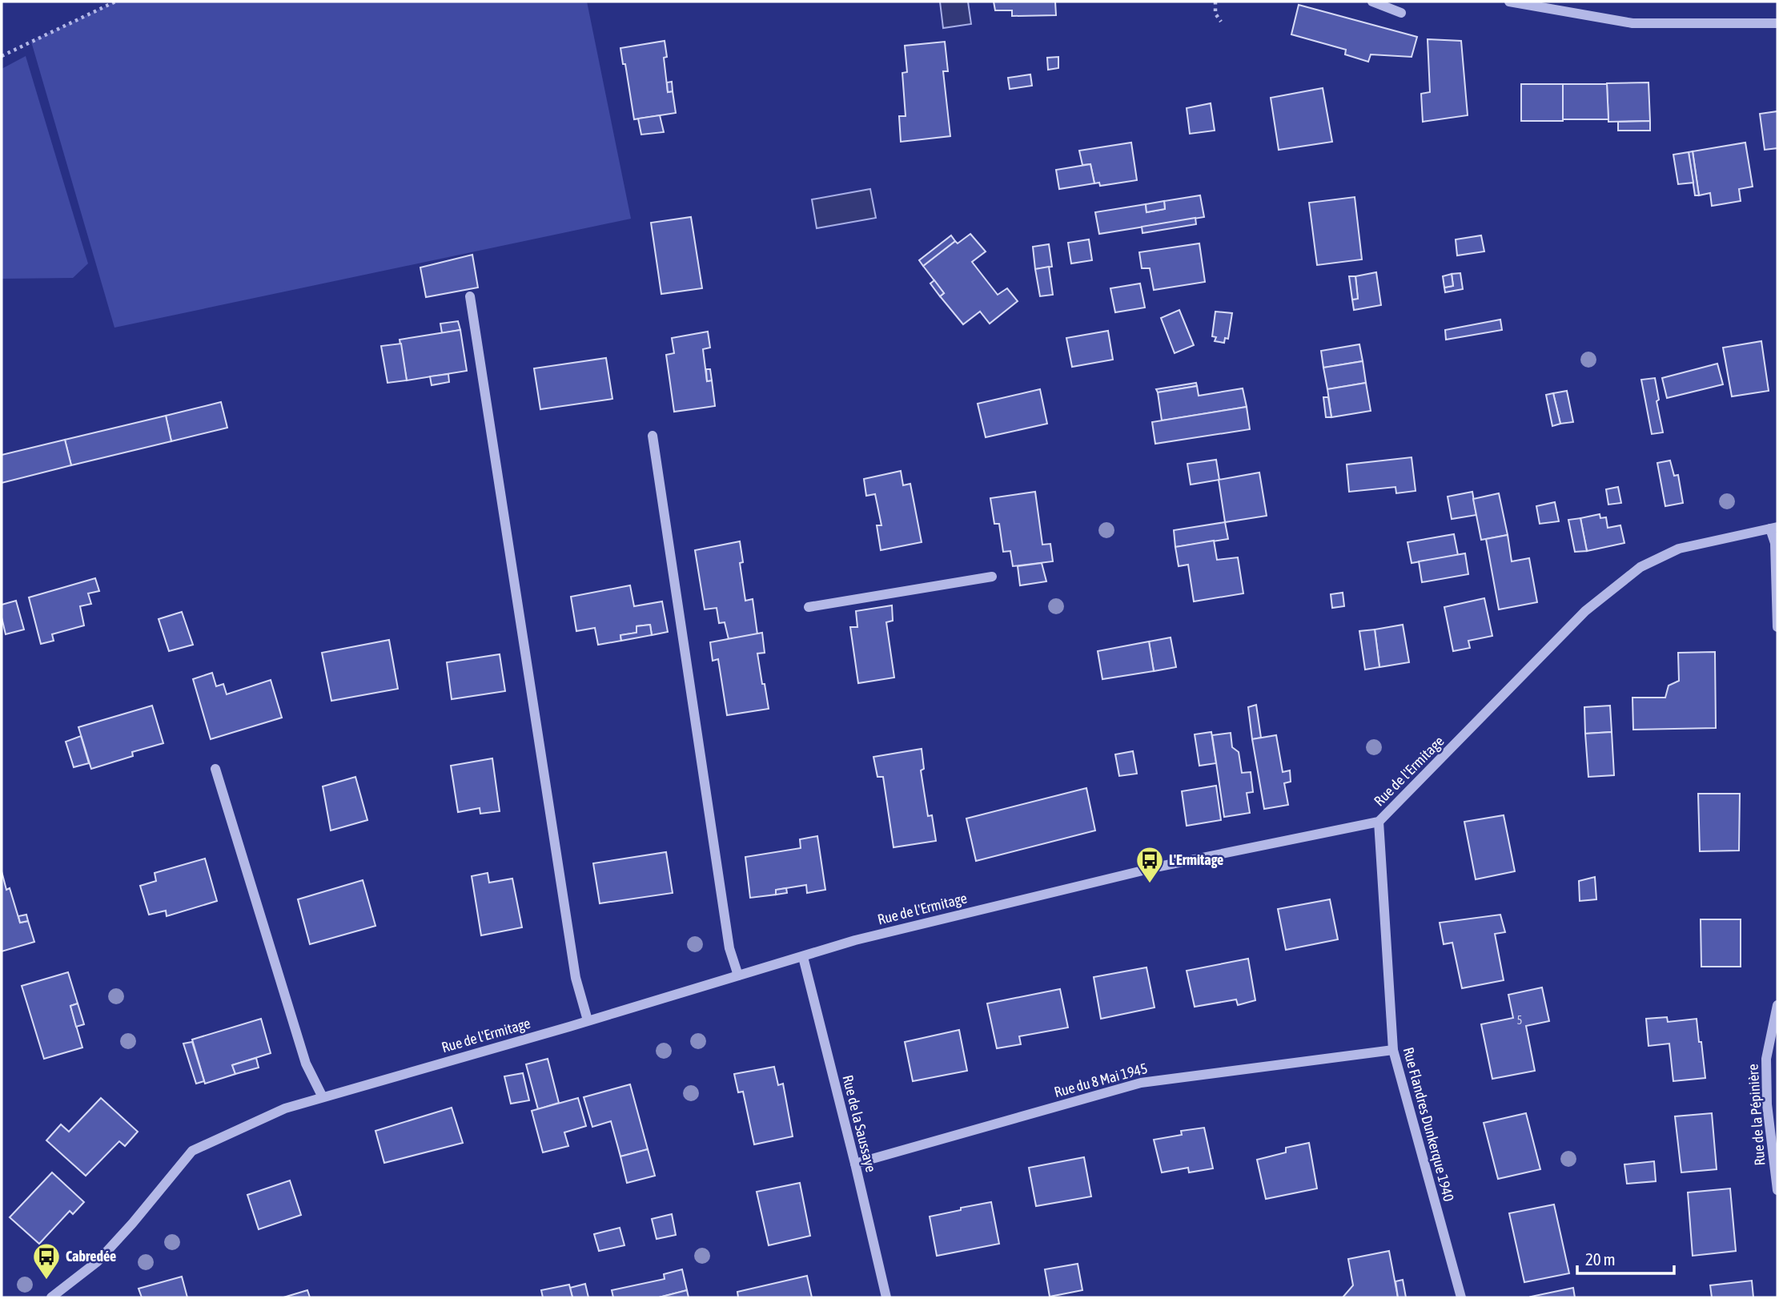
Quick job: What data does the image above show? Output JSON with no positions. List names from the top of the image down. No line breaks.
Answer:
{"streets":{"street":["Rue de l'Ermitage","Rue du 8 Mai 1945","Rue de la Pépinière","Rue de la Saussaye","Rue Flandres Dunkerque 1940"]},"crossings":[["Rue de l'Ermitage","Rue de la Saussaye"],["Rue de l'Ermitage","Rue Flandres Dunkerque 1940"],["Rue du 8 Mai 1945","Rue de la Saussaye"],["Rue du 8 Mai 1945","Rue Flandres Dunkerque 1940"]],"places":{"bus stop":["L'Ermitage","Cabredée"]},"house_numbers":["5"],"scale_bar":"20 m"}
